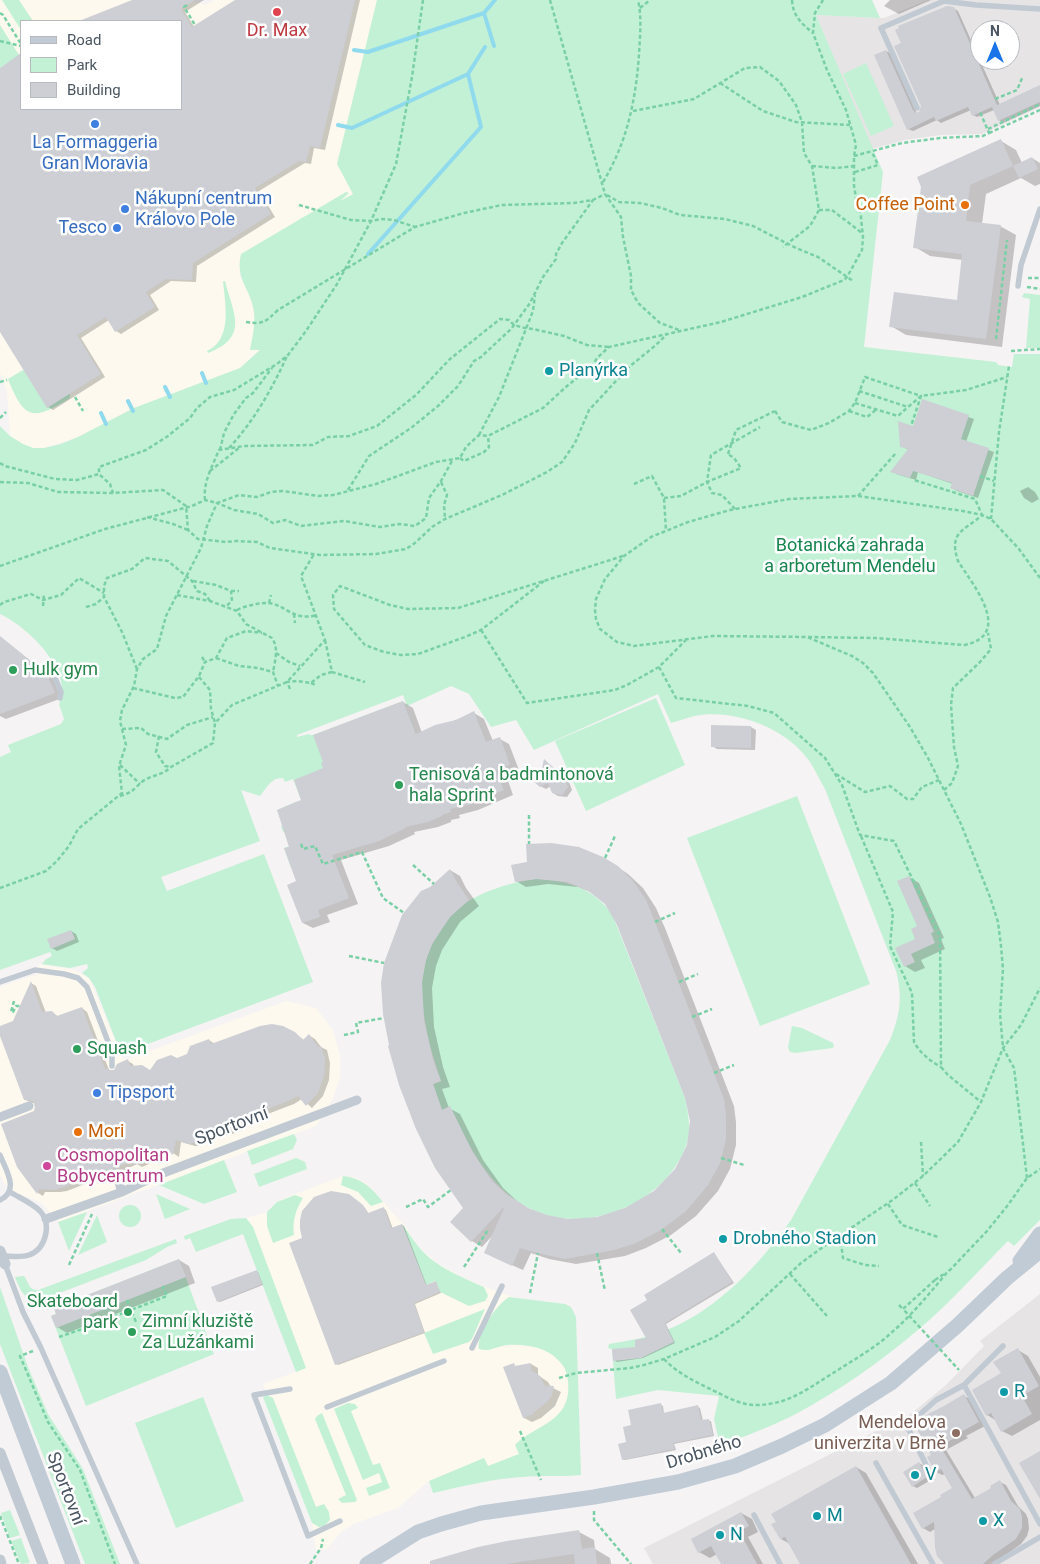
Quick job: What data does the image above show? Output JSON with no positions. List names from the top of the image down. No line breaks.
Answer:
{"streets":{"main road":["Sportovní","Drobného"]},"parks":["Botanická zahrada a arboretum Mendelu"],"places":["Dr. Max","La Formaggeria Gran Moravia","Coffee Point","Nákupní centrum Královo Pole","Tesco","Planýrka","Hulk gym","Tenisová a badmintonová hala Sprint","Squash","Tipsport","Mori","Cosmopolitan Bobycentrum","Drobného Stadion","Skateboard park","Zimní kluziště Za Lužánkami","R","Mendelova univerzita v Brně","V","M","X","N"],"legend":["Road","Park","Building"],"north":"top"}
